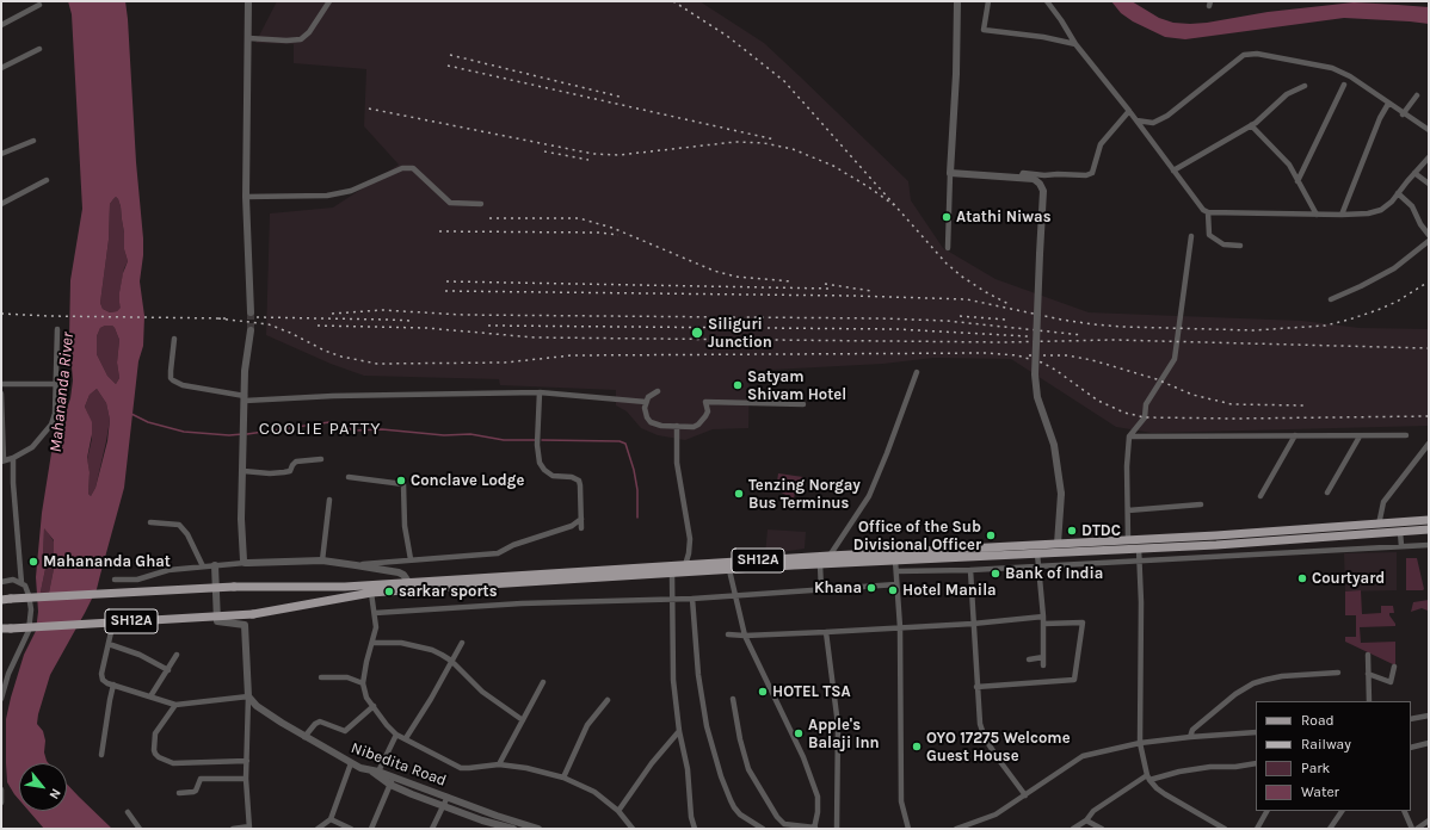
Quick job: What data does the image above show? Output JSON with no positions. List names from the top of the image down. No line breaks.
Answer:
{"streets":{"main road":["SH12A"],"street":["Nibedita Road"]},"districts":["COOLIE PATTY"],"water":["Mahananda River"],"places":["Atathi Niwas","Siliguri Junction","Satyam Shivam Hotel","Conclave Lodge","Tenzing Norgay Bus Terminus","DTDC","Office of the Sub Divisional Officer","Mahananda Ghat","Bank of India","Courtyard","Khana","Hotel Manila","sarkar sports","HOTEL TSA","Apple's Balaji Inn","OYO 17275 Welcome Guest House"],"legend":["Road","Railway","Park","Water"],"north":"bottom right"}
